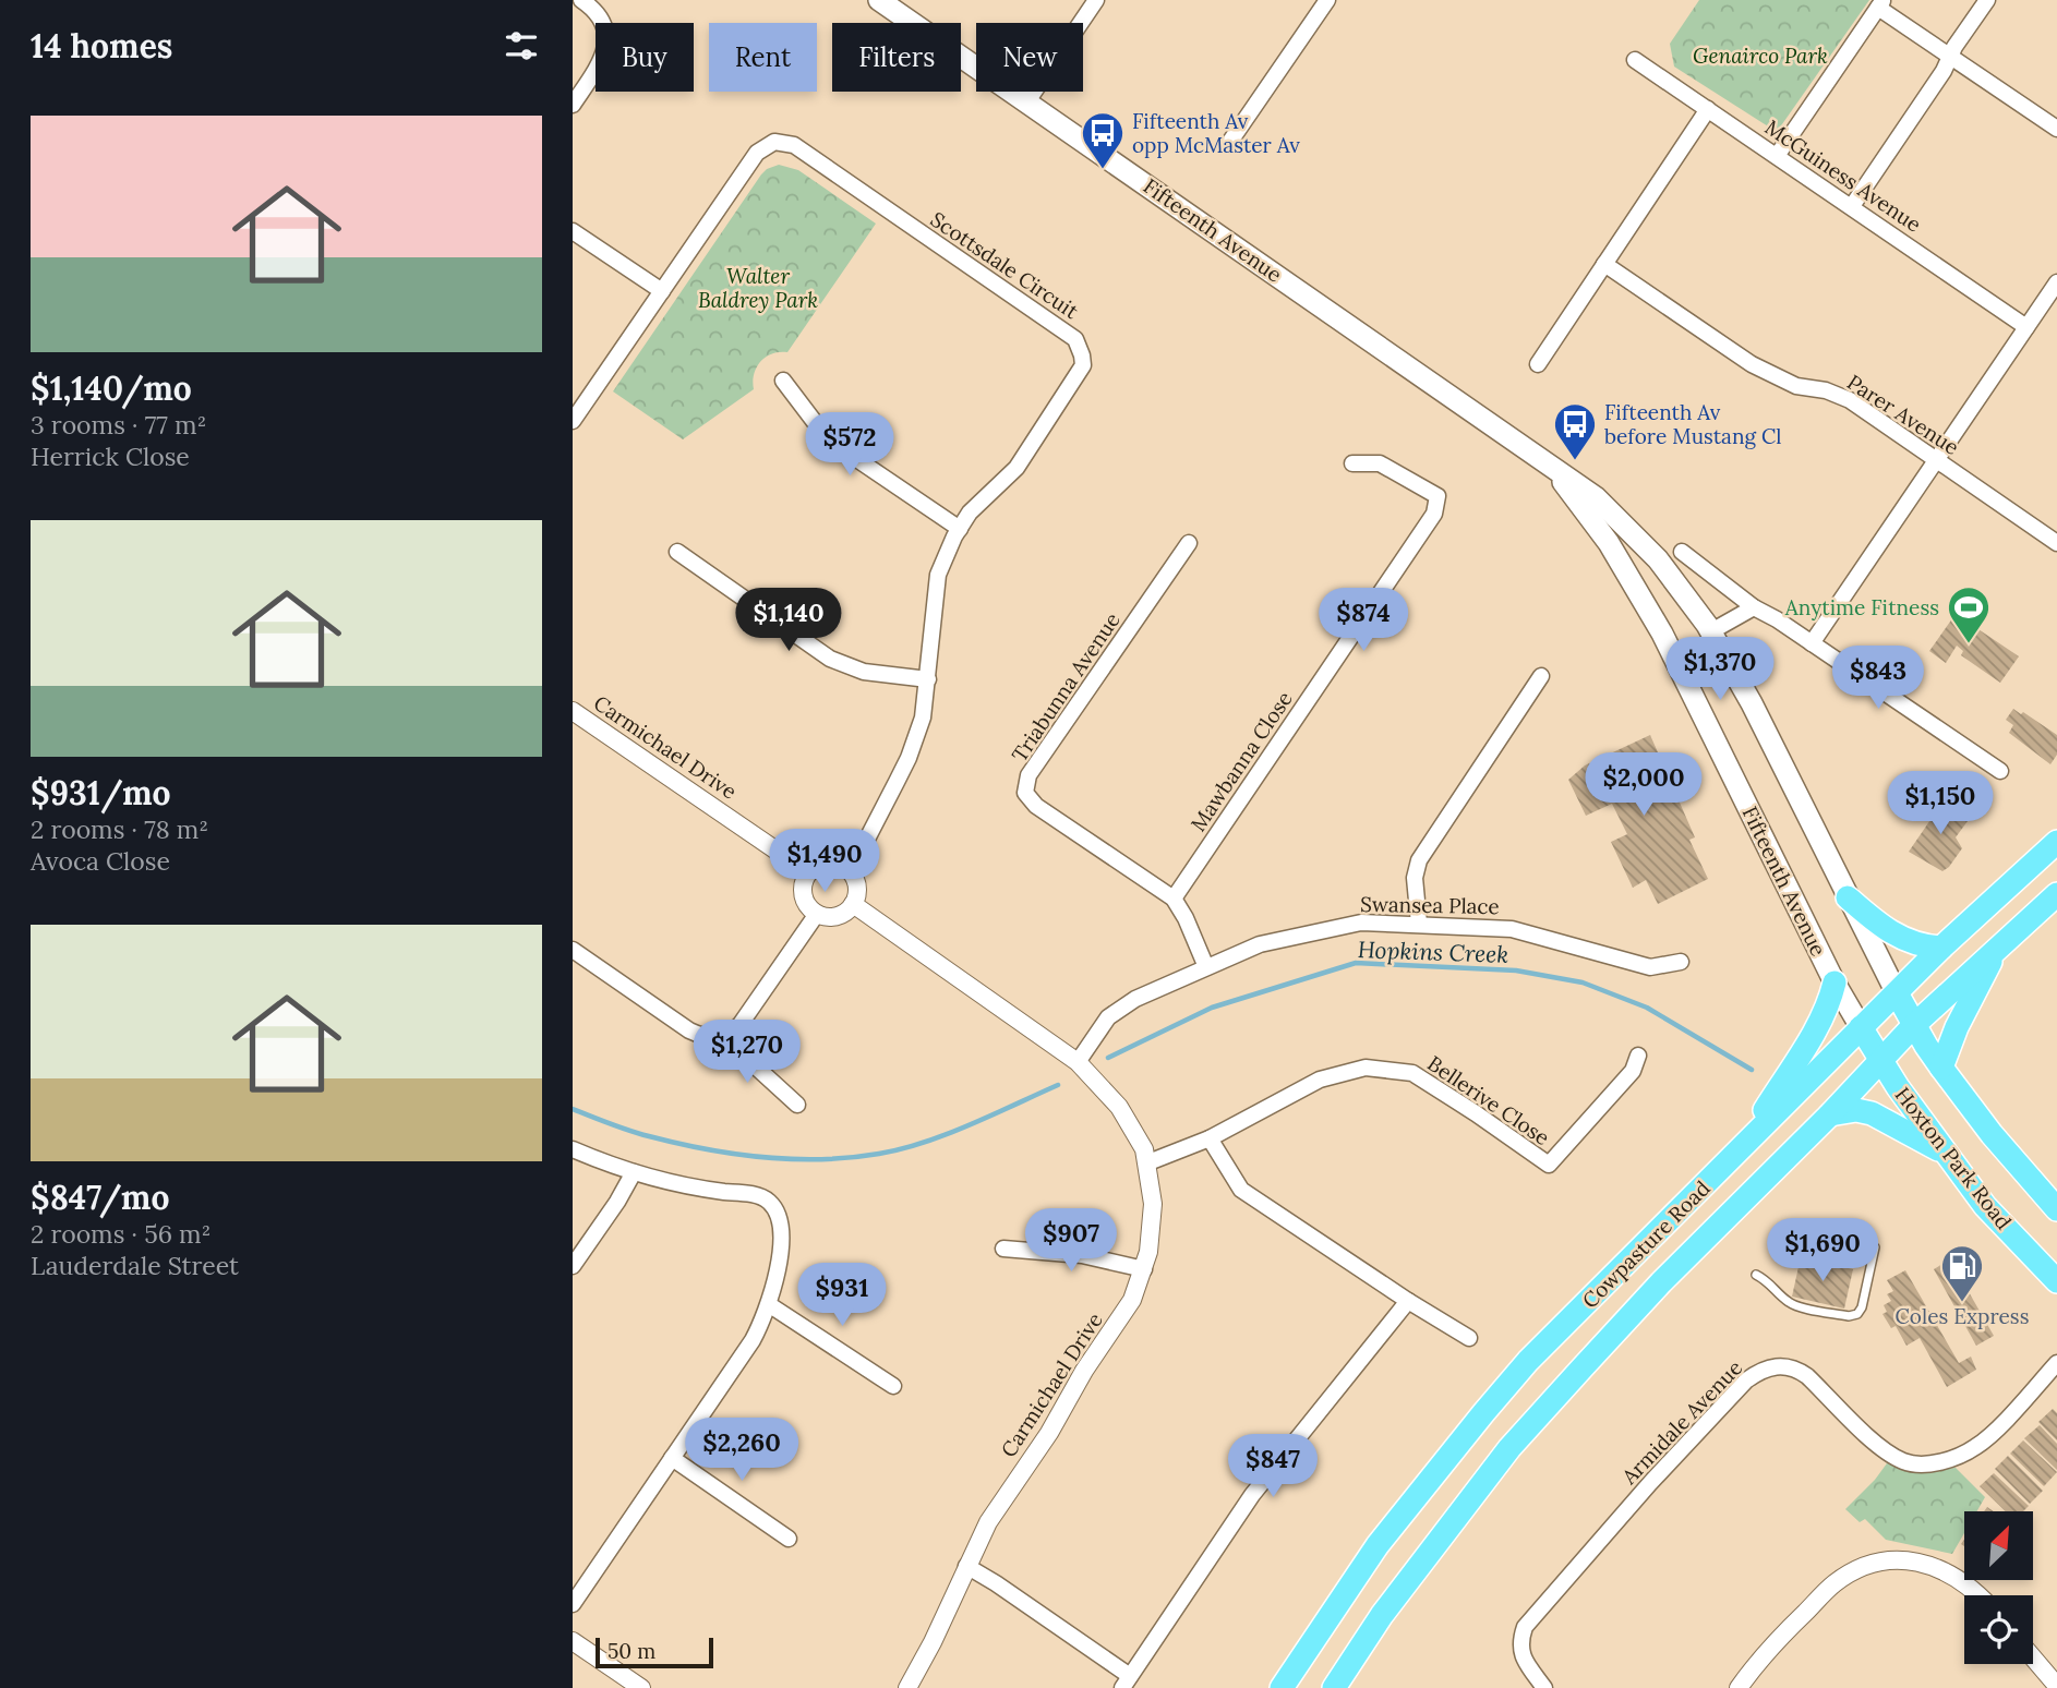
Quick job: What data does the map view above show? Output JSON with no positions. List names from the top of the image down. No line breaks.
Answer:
{"streets":{"main road":["Fifteenth Avenue","Hoxton Park Road","Cowpasture Road"],"street":["McGuiness Avenue","Scottsdale Circuit","Parer Avenue","Triabunna Avenue","Carmichael Drive","Mawbanna Close","Swansea Place","Bellerive Close","Armidale Avenue"]},"crossings":[["Fifteenth Avenue","Hoxton Park Road"],["Fifteenth Avenue","Cowpasture Road"],["Scottsdale Circuit","Carmichael Drive"],["Triabunna Avenue","Mawbanna Close"],["Triabunna Avenue","Swansea Place"],["Carmichael Drive","Swansea Place"],["Carmichael Drive","Bellerive Close"],["Hoxton Park Road","Cowpasture Road"]],"water":["Hopkins Creek"],"parks":["Genairco Park","Walter Baldrey Park"],"places":{"bus stop":["Fifteenth Av opp McMaster Av","Fifteenth Av before Mustang Cl"],"sports":["Anytime Fitness"],"fuel station":["Coles Express"]},"scale_bar":"50 m","north":"top right","page":{"heading":"14 homes","chip":["Buy","Rent","Filters","New"],"list":[{"name":"$1,140/mo","note":"3 rooms · 77 m² · Herrick Close"},{"name":"$931/mo","note":"2 rooms · 78 m² · Avoca Close"},{"name":"$847/mo","note":"2 rooms · 56 m² · Lauderdale Street"}],"price":["$572","$1,140","$874","$1,370","$843","$2,000","$1,150","$1,490","$1,270","$907","$1,690","$931","$2,260","$847"],"scale":"50 m"}}
